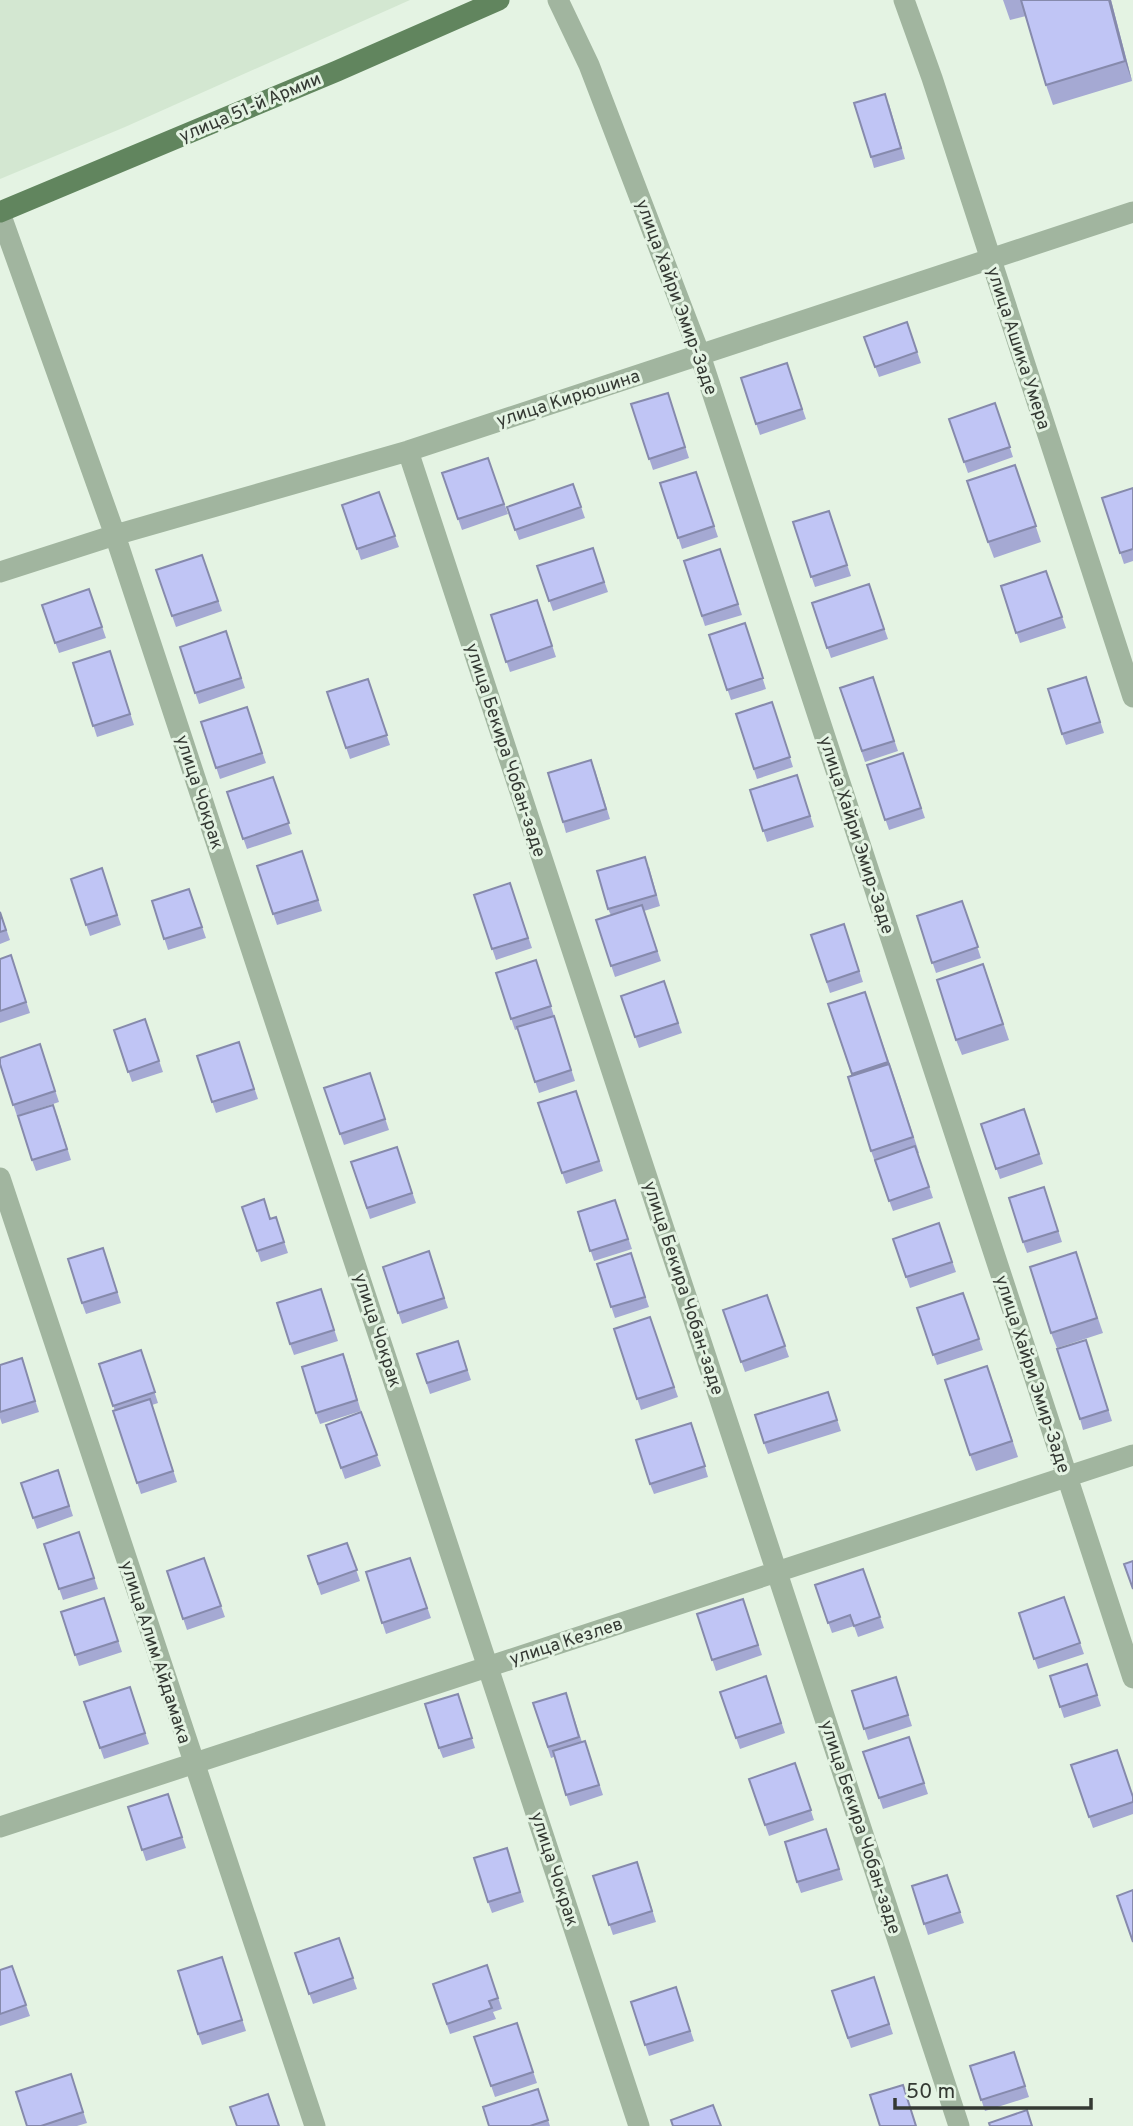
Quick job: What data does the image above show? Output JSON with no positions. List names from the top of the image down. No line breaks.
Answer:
{"streets":{"main road":["улица 51-й Армии"],"street":["улица Хайри Эмир-Заде","улица Ашика Умера","улица Кирюшина","улица Бекира Чобан-заде","улица Чокрак","улица Кезлев","улица Алим Айдамака"]},"crossings":[["улица 51-й Армии","улица Чокрак"],["улица Хайри Эмир-Заде","улица Кирюшина"],["улица Хайри Эмир-Заде","улица Кезлев"],["улица Ашика Умера","улица Кирюшина"],["улица Кирюшина","улица Бекира Чобан-заде"],["улица Кирюшина","улица Чокрак"],["улица Бекира Чобан-заде","улица Кезлев"],["улица Чокрак","улица Кезлев"],["улица Кезлев","улица Алим Айдамака"]],"scale_bar":"50 m"}
